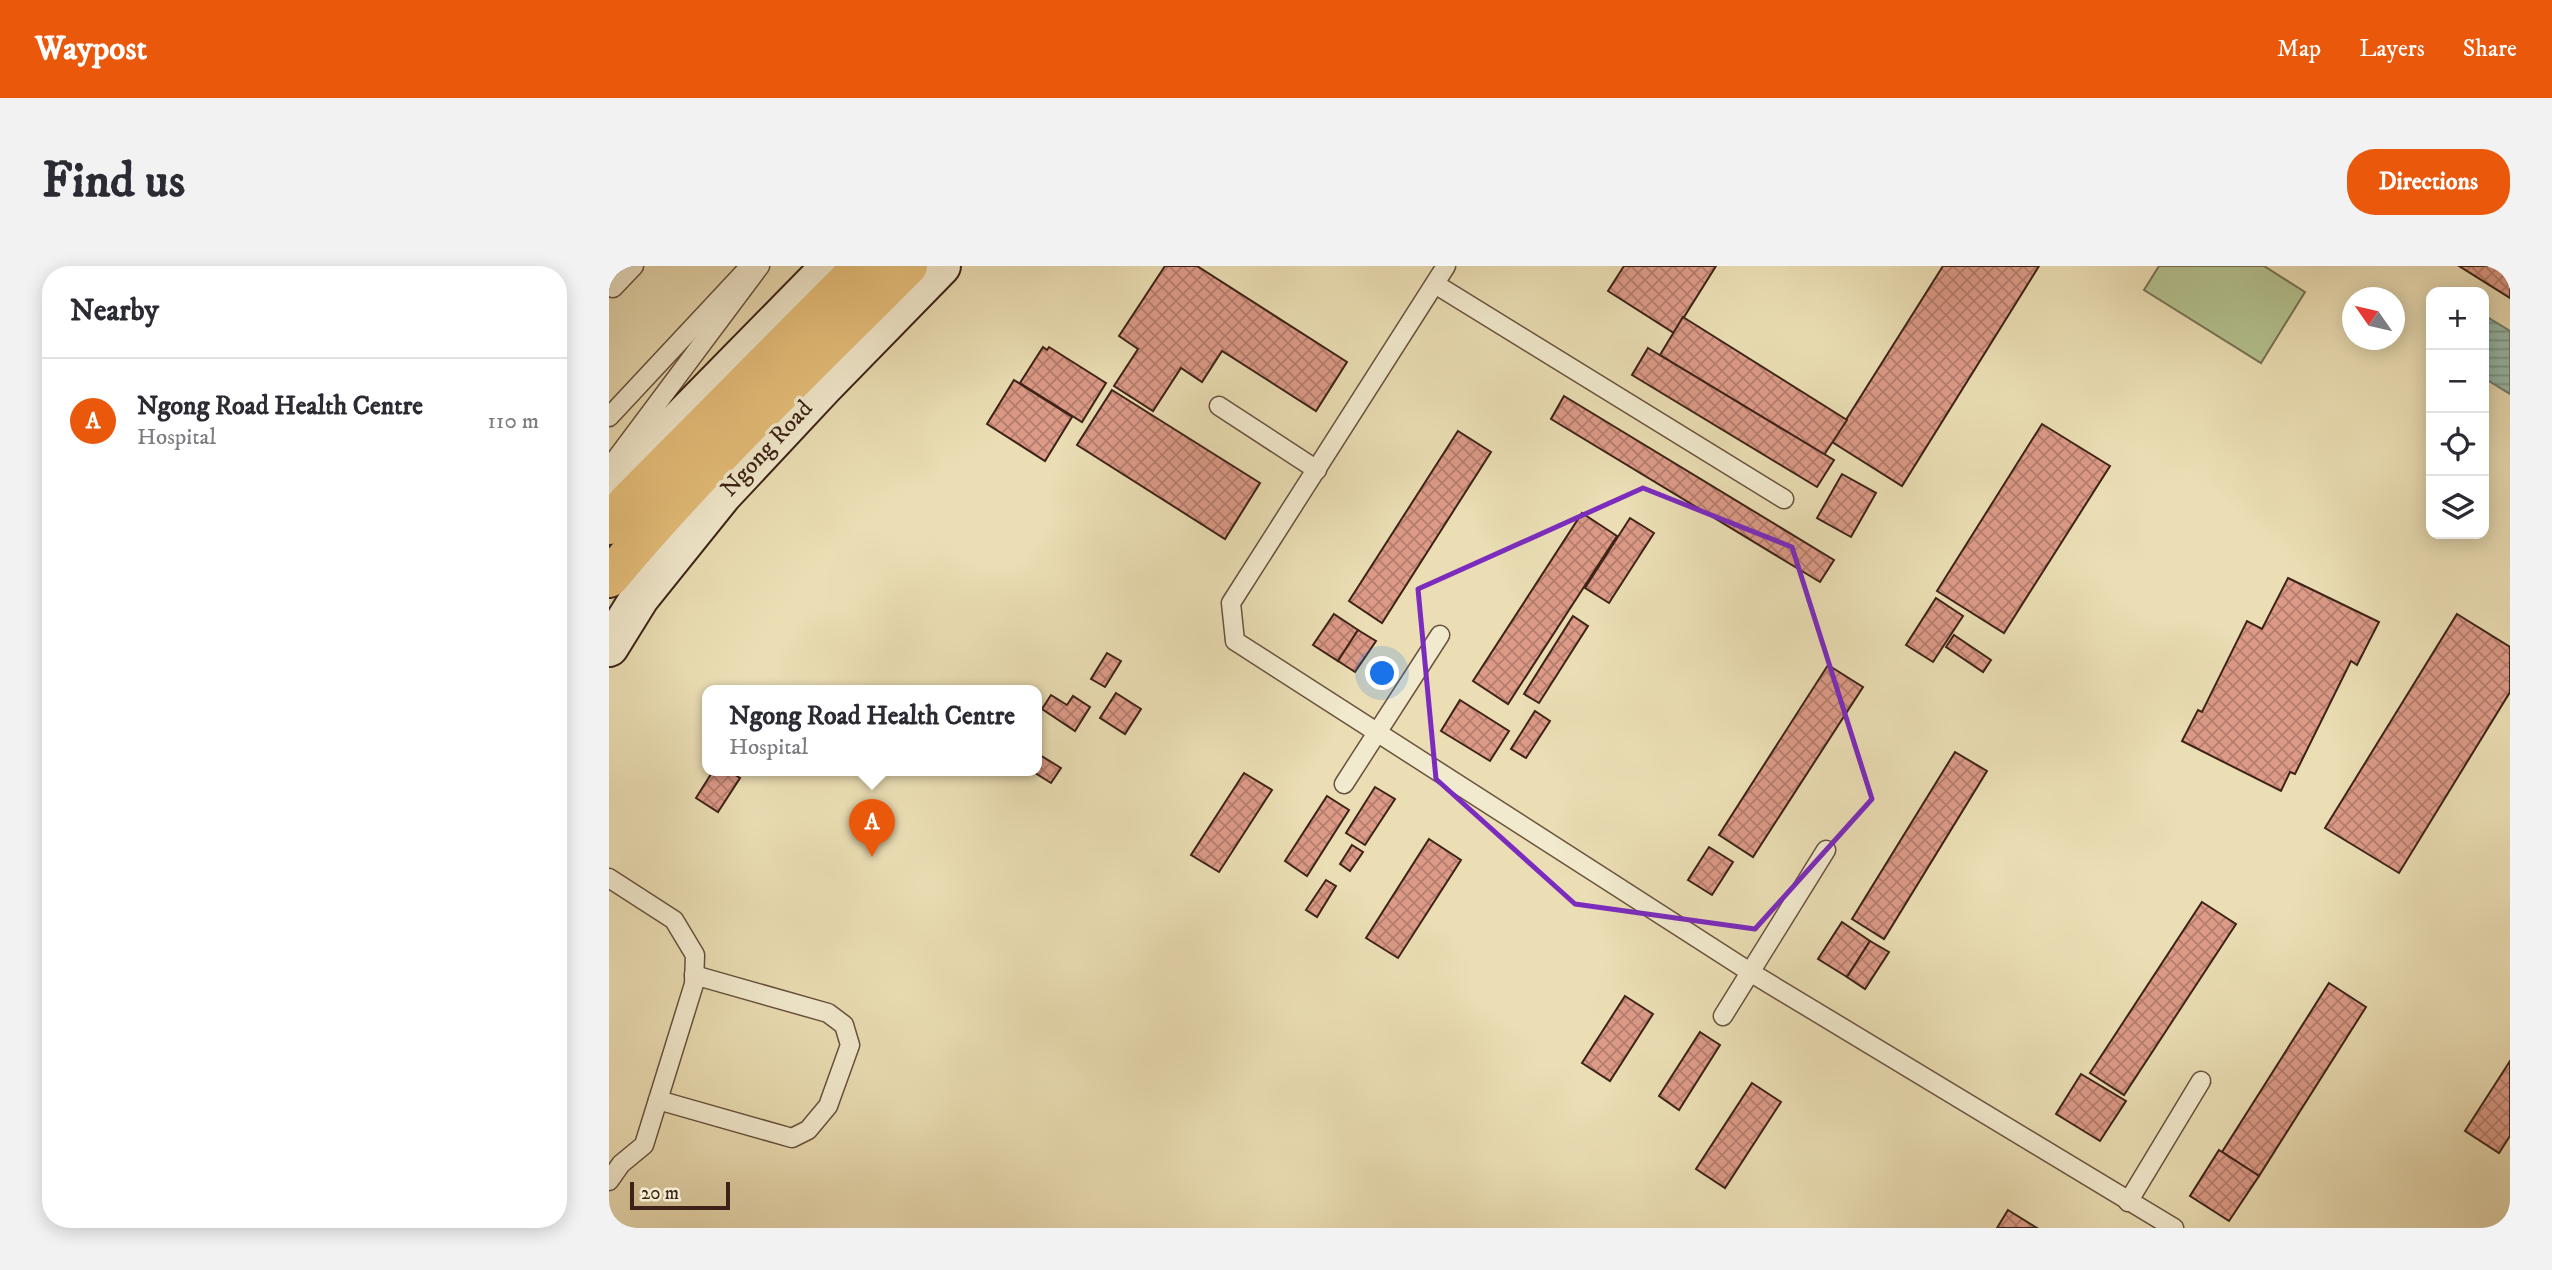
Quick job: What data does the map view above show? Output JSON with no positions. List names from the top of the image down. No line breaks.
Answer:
{"streets":{"main road":["Ngong Road"]},"scale_bar":"20 m","north":"top left","page":{"header":"Waypost","nav":["Map","Layers","Share"],"buttons":"Directions","title":"Find us","heading":"Nearby","map_buttons":["+","−"],"list":[{"mark":"A","name":"Ngong Road Health Centre","note":"Hospital","value":"110 m"}],"popup":["Ngong Road Health Centre","Hospital"],"pins":"A","scale":"20 m"}}
